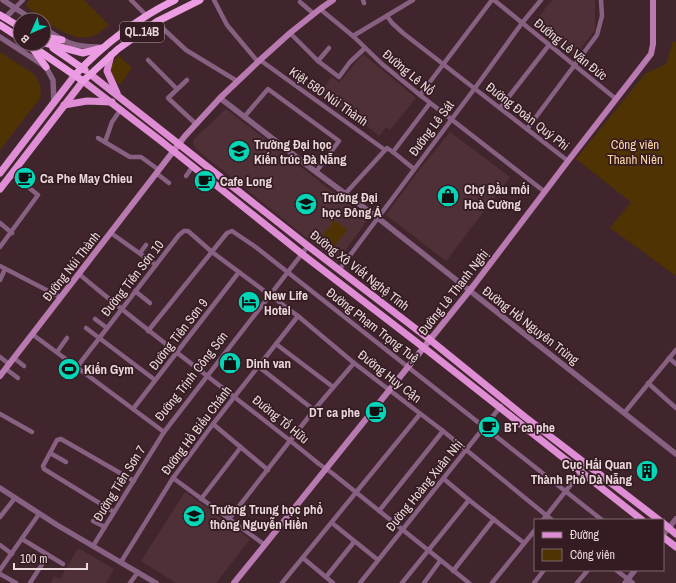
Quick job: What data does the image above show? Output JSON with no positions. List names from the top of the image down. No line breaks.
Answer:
{"streets":{"highway":["QL.14B","Đường Xô Viết Nghệ Tĩnh"],"main road":["Đường Núi Thành","Đường Lê Thanh Nghị"],"street":["Đường Lê Văn Đức","Đường Lê Nổ","Kiệt 580 Núi Thành","Đường Đoàn Quý Phi","Đường Lê Sát","Đường Tiên Sơn 10","Đường Phạm Trọng Tuệ","Đường Hồ Nguyên Trừng","Đường Tiên Sơn 9","Đường Trịnh Công Sơn","Đường Huy Cận","Đường Tố Hữu","Đường Hồ Biểu Chánh","Đường Tiên Sơn 7","Đường Hoàng Xuân Nhị"]},"crossings":[["QL.14B","Đường Xô Viết Nghệ Tĩnh"],["Đường Lê Văn Đức","Đường Lê Sát"],["Đường Lê Văn Đức","Đường Lê Thanh Nghị"],["Đường Lê Nổ","Đường Lê Sát"],["Đường Lê Nổ","Đường Núi Thành"],["Đường Lê Nổ","Đường Lê Thanh Nghị"],["Kiệt 580 Núi Thành","Đường Núi Thành"],["Đường Đoàn Quý Phi","Đường Lê Sát"],["Đường Đoàn Quý Phi","Đường Lê Thanh Nghị"],["Đường Lê Sát","Đường Xô Viết Nghệ Tĩnh"],["Đường Lê Sát","Đường Hồ Nguyên Trừng"],["Đường Núi Thành","Đường Xô Viết Nghệ Tĩnh"],["Đường Núi Thành","Đường Hồ Nguyên Trừng"],["Đường Núi Thành","Đường Trịnh Công Sơn"],["Đường Núi Thành","Đường Tố Hữu"],["Đường Xô Viết Nghệ Tĩnh","Đường Lê Thanh Nghị"],["Đường Xô Viết Nghệ Tĩnh","Đường Trịnh Công Sơn"],["Đường Xô Viết Nghệ Tĩnh","Đường Hoàng Xuân Nhị"],["Đường Tiên Sơn 10","Đường Phạm Trọng Tuệ"],["Đường Tiên Sơn 10","Đường Trịnh Công Sơn"],["Đường Tiên Sơn 10","Đường Huy Cận"],["Đường Tiên Sơn 10","Đường Tố Hữu"],["Đường Lê Thanh Nghị","Đường Phạm Trọng Tuệ"],["Đường Lê Thanh Nghị","Đường Hồ Nguyên Trừng"],["Đường Lê Thanh Nghị","Đường Huy Cận"],["Đường Lê Thanh Nghị","Đường Tố Hữu"],["Đường Phạm Trọng Tuệ","Đường Trịnh Công Sơn"],["Đường Phạm Trọng Tuệ","Đường Huy Cận"],["Đường Phạm Trọng Tuệ","Đường Tố Hữu"],["Đường Phạm Trọng Tuệ","Đường Hoàng Xuân Nhị"],["Đường Tiên Sơn 9","Đường Trịnh Công Sơn"],["Đường Tiên Sơn 9","Đường Huy Cận"],["Đường Tiên Sơn 9","Đường Tố Hữu"],["Đường Trịnh Công Sơn","Đường Huy Cận"],["Đường Trịnh Công Sơn","Đường Tố Hữu"],["Đường Trịnh Công Sơn","Đường Tiên Sơn 7"],["Đường Huy Cận","Đường Hồ Biểu Chánh"],["Đường Huy Cận","Đường Hoàng Xuân Nhị"],["Đường Tố Hữu","Đường Hồ Biểu Chánh"],["Đường Tố Hữu","Đường Hoàng Xuân Nhị"]],"parks":["Công viên Thanh Niên"],"places":{"school or university":["Trường Đại học Kiến trúc Đà Nẵng","Trường Đại học Đông Á","Trường Trung học phổ thông Nguyễn Hiền"],"cafe":["Ca Phe May Chieu","Cafe Long","DT ca phe","BT ca phe"],"shop":["Chợ Đầu mối Hoà Cường","Dinh van"],"hotel":["New Life Hotel"],"sports":["Kiến Gym"],"building":["Cục Hẳi Quan Thành Phổ Dà Nẵng"]},"legend":["Đường","Công viên"],"scale_bar":"100 m","north":"bottom left"}
